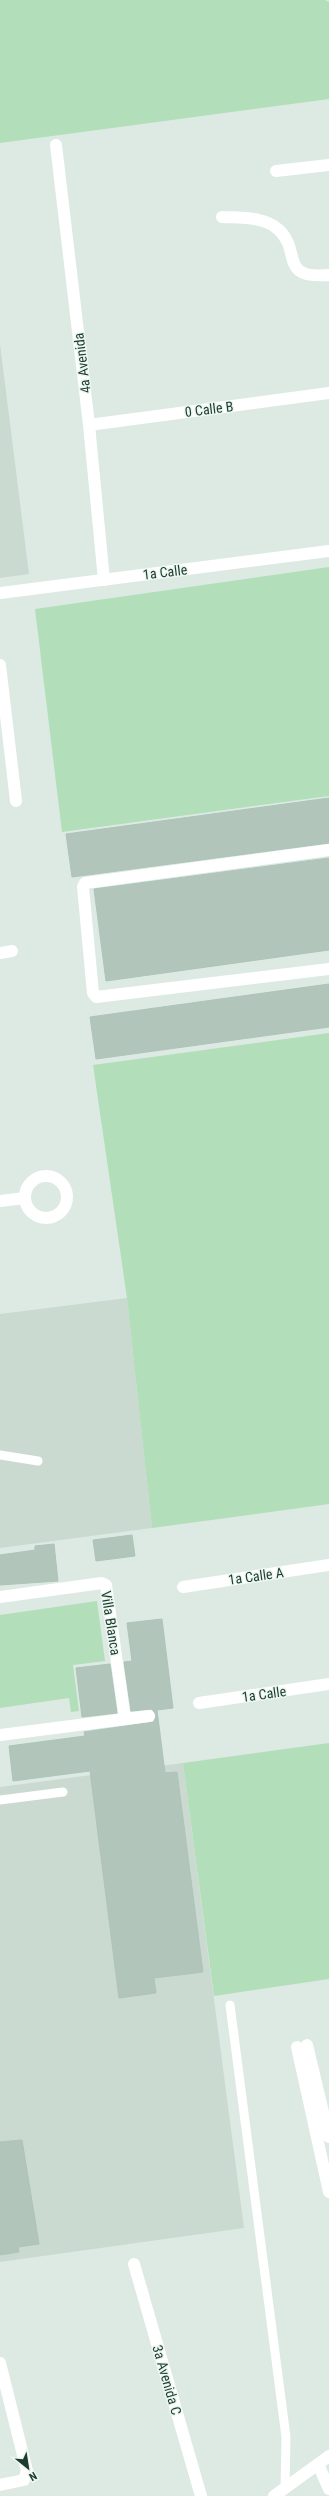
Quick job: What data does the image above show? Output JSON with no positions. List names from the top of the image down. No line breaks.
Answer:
{"streets":{"street":["4a Avenida","0 Calle B","1a Calle","1a Calle A","Villa Blanca","3a Avenida C"]},"crossings":[["4a Avenida","0 Calle B"],["4a Avenida","1a Calle"]],"north":"bottom right"}
